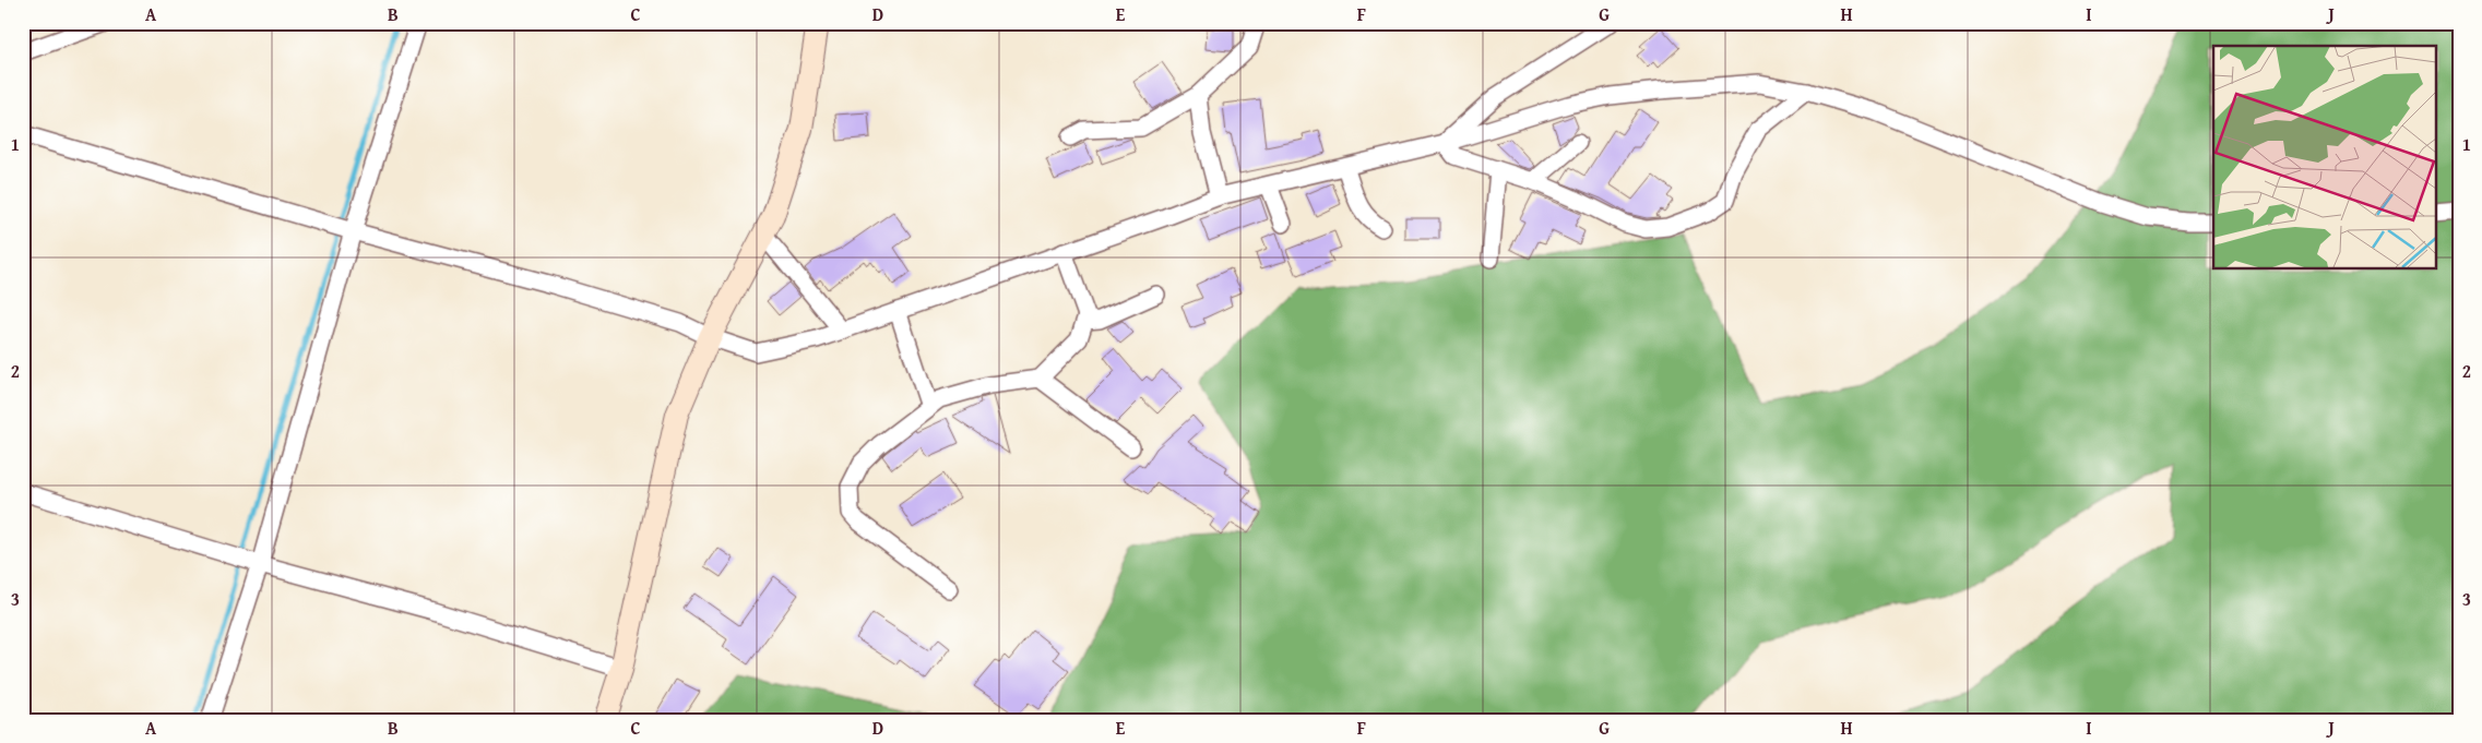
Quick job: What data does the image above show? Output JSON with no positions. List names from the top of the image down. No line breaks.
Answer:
{"grid":{"columns":["A","B","C","D","E","F","G","H","I","J"],"rows":["1","2","3"]}}
